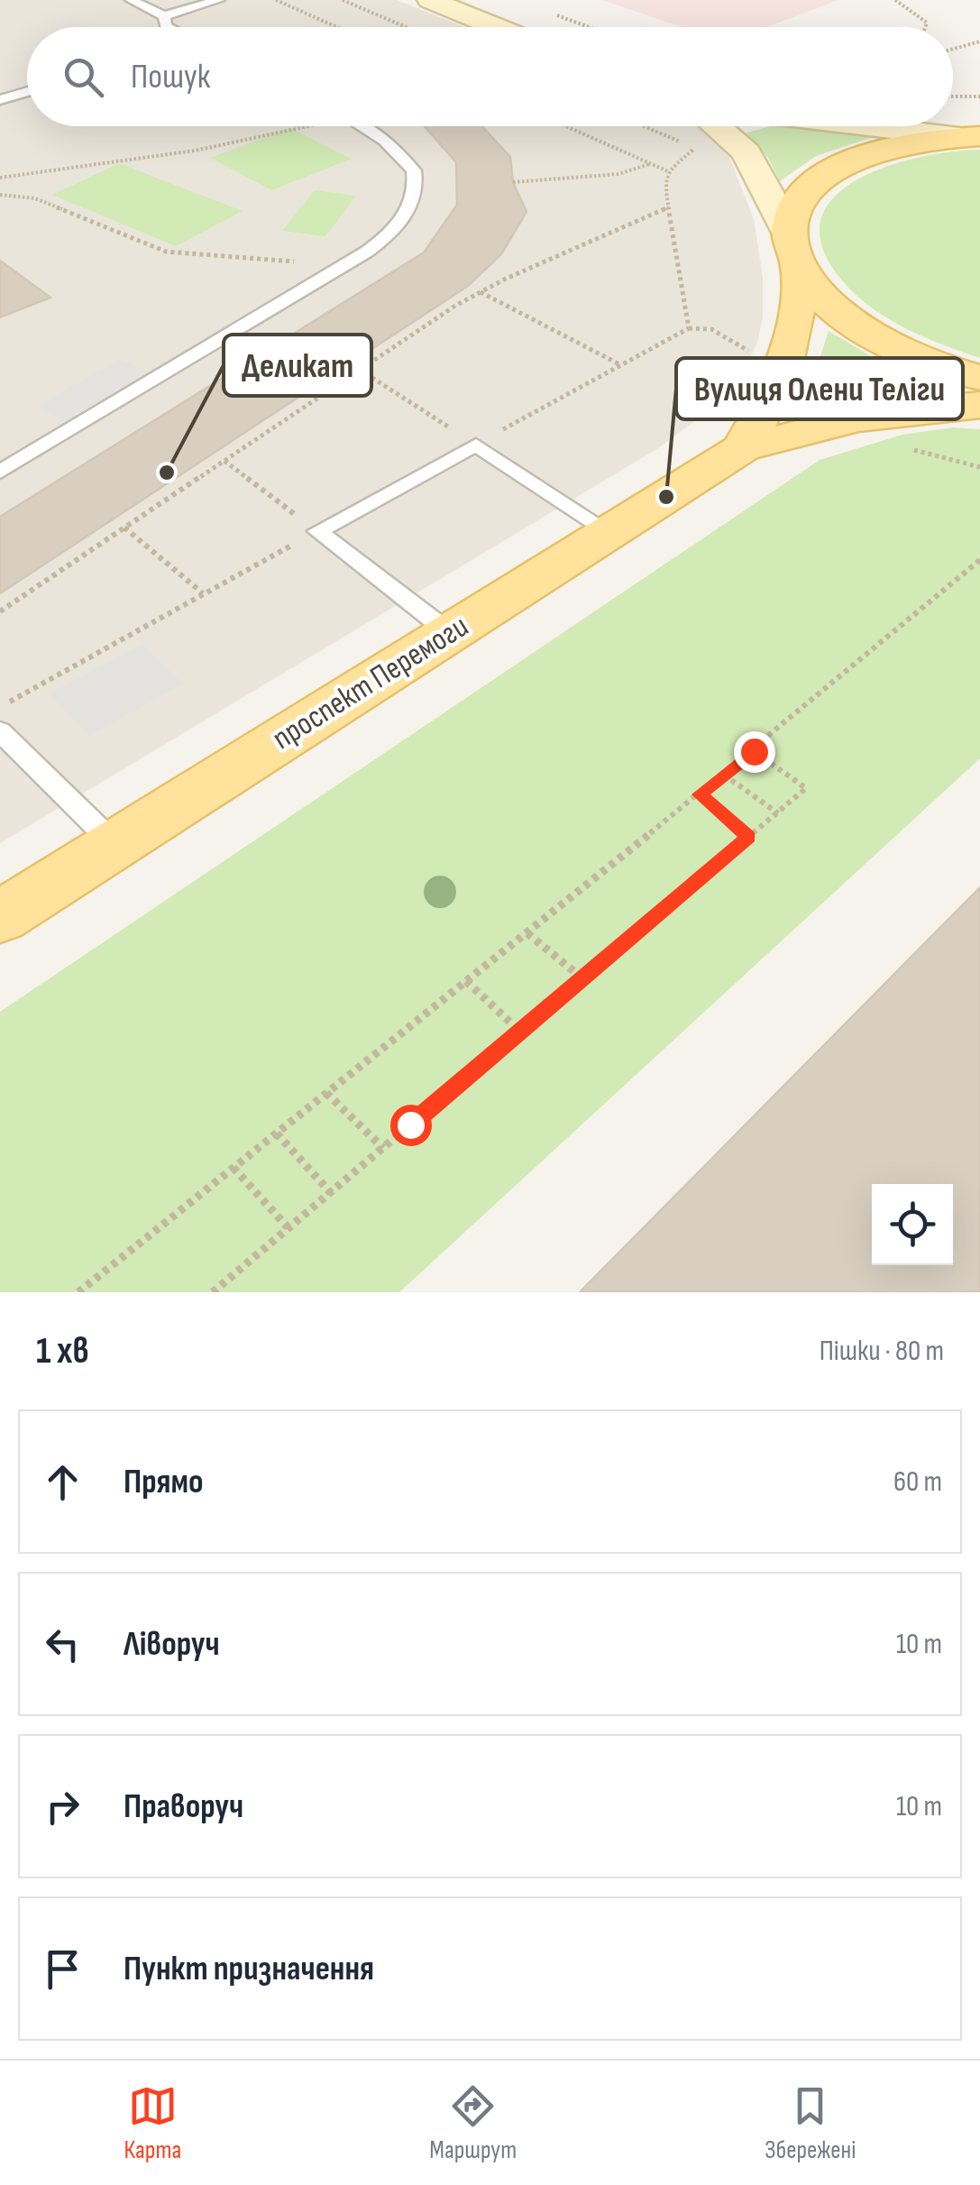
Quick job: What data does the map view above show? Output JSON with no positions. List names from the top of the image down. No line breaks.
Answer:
{"streets":{"main road":["проспект Перемоги"]},"places":["Деликат","Вулиця Олени Теліги"],"page":{"search":"Пошук","heading":["1 хв","Пішки · 80 m"],"list":[["Прямо","60 m"],["Ліворуч","10 m"],["Праворуч","10 m"],"Пункт призначення"],"nav":["Карта","Маршрут","Збережені"]}}
